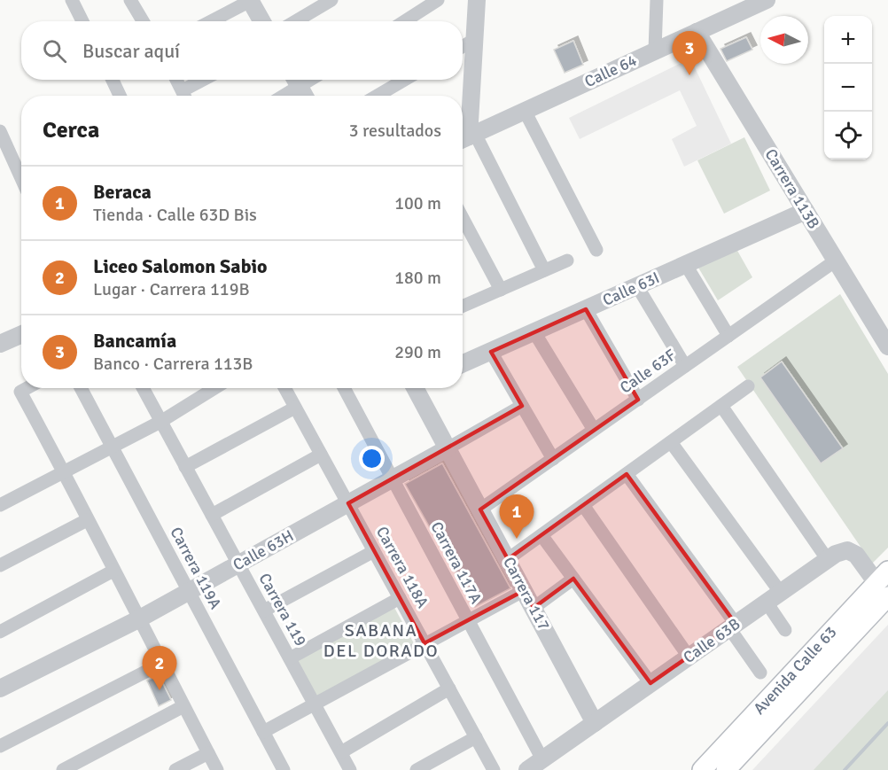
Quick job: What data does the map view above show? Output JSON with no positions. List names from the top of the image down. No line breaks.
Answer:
{"streets":{"main road":["Avenida Calle 63"],"street":["Calle 64","Carrera 113B","Calle 63I","Calle 63F","Calle 63H","Carrera 117A","Carrera 118A","Carrera 119A","Carrera 117","Carrera 119","Calle 63B"]},"crossings":[["Calle 64","Carrera 113B"],["Carrera 113B","Calle 63I"],["Carrera 113B","Calle 63F"],["Calle 63F","Carrera 117"],["Calle 63H","Carrera 117A"],["Calle 63H","Carrera 118A"],["Calle 63H","Carrera 119A"],["Calle 63H","Carrera 117"],["Calle 63H","Carrera 119"],["Carrera 117A","Calle 63B"],["Carrera 117","Calle 63B"],["Calle 63B","Avenida Calle 63"]],"districts":["SABANA DEL DORADO"],"north":"left","page":{"map_buttons":["+","−"],"search":"Buscar aquí","pins":["3","1","2"],"heading":["Cerca","3 resultados"],"list":[{"mark":"1","name":"Beraca","note":"Tienda · Calle 63D Bis","value":"100 m"},{"mark":"2","name":"Liceo Salomon Sabio","note":"Lugar · Carrera 119B","value":"180 m"},{"mark":"3","name":"Bancamía","note":"Banco · Carrera 113B","value":"290 m"}]}}
